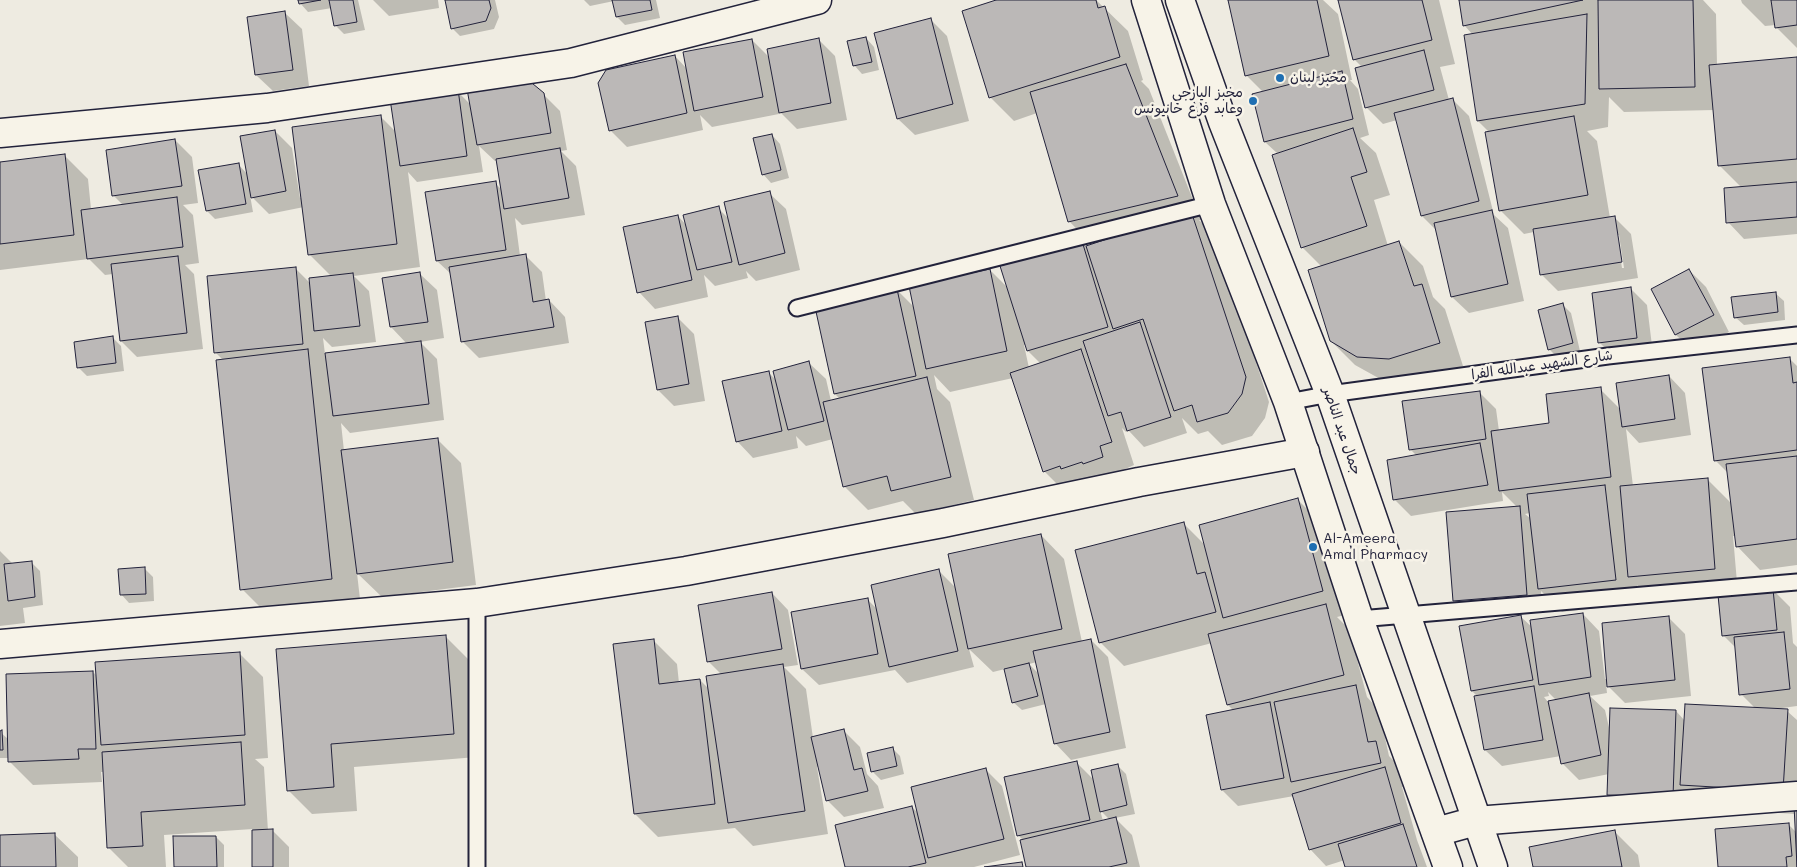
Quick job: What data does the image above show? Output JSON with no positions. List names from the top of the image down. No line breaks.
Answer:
{"streets":{"street":["جمال عبد الناصر"],"lane":["شارع الشهيد عبدالله الفرا"]},"crossings":[["شارع الشهيد عبدالله الفرا","جمال عبد الناصر"]],"places":["مخبز لبنان","مخبز اليازجي وعابد فرع خانيونس","Al-Ameera Amal Pharmacy"]}
